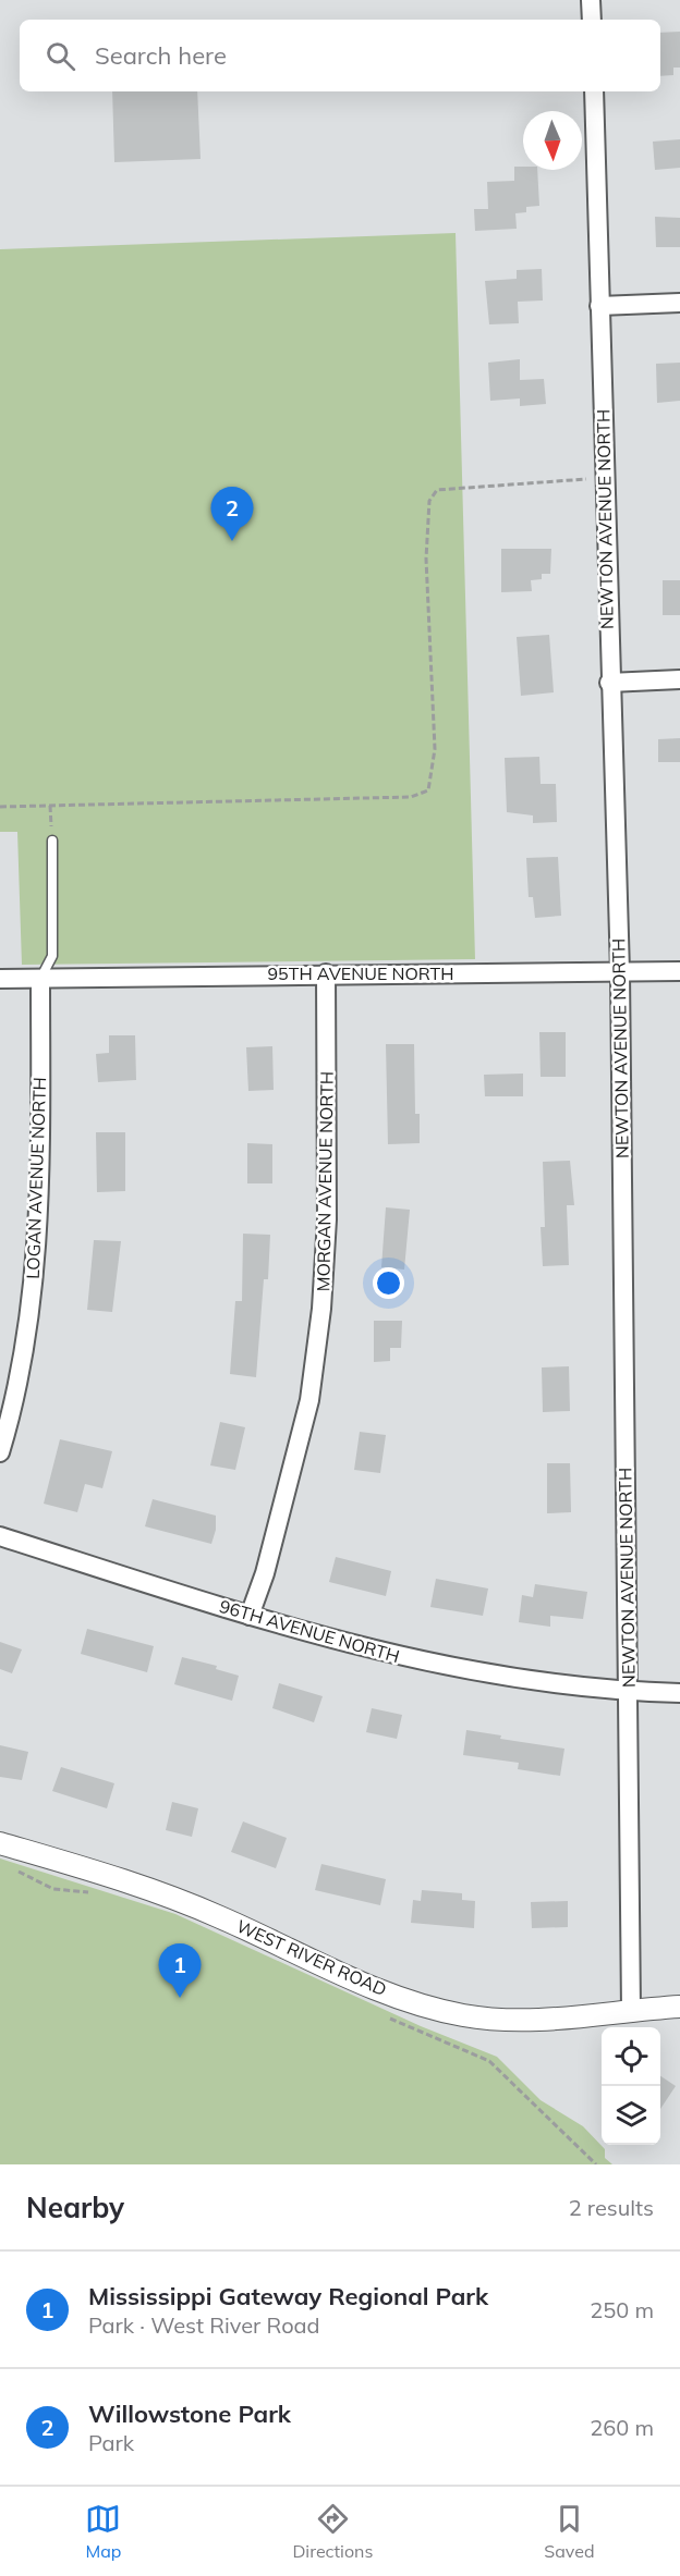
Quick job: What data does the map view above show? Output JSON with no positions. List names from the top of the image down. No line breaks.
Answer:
{"streets":{"street":["NEWTON AVENUE NORTH","95TH AVENUE NORTH","LOGAN AVENUE NORTH","MORGAN AVENUE NORTH","96TH AVENUE NORTH","WEST RIVER ROAD"]},"crossings":[["NEWTON AVENUE NORTH","95TH AVENUE NORTH"],["NEWTON AVENUE NORTH","96TH AVENUE NORTH"],["NEWTON AVENUE NORTH","WEST RIVER ROAD"],["95TH AVENUE NORTH","LOGAN AVENUE NORTH"],["95TH AVENUE NORTH","MORGAN AVENUE NORTH"],["MORGAN AVENUE NORTH","96TH AVENUE NORTH"]],"north":"bottom","page":{"search":"Search here","pins":["2","1"],"heading":["Nearby","2 results"],"list":[{"mark":"1","name":"Mississippi Gateway Regional Park","note":"Park · West River Road","value":"250 m"},{"mark":"2","name":"Willowstone Park","note":"Park","value":"260 m"}],"nav":["Map","Directions","Saved"]}}
